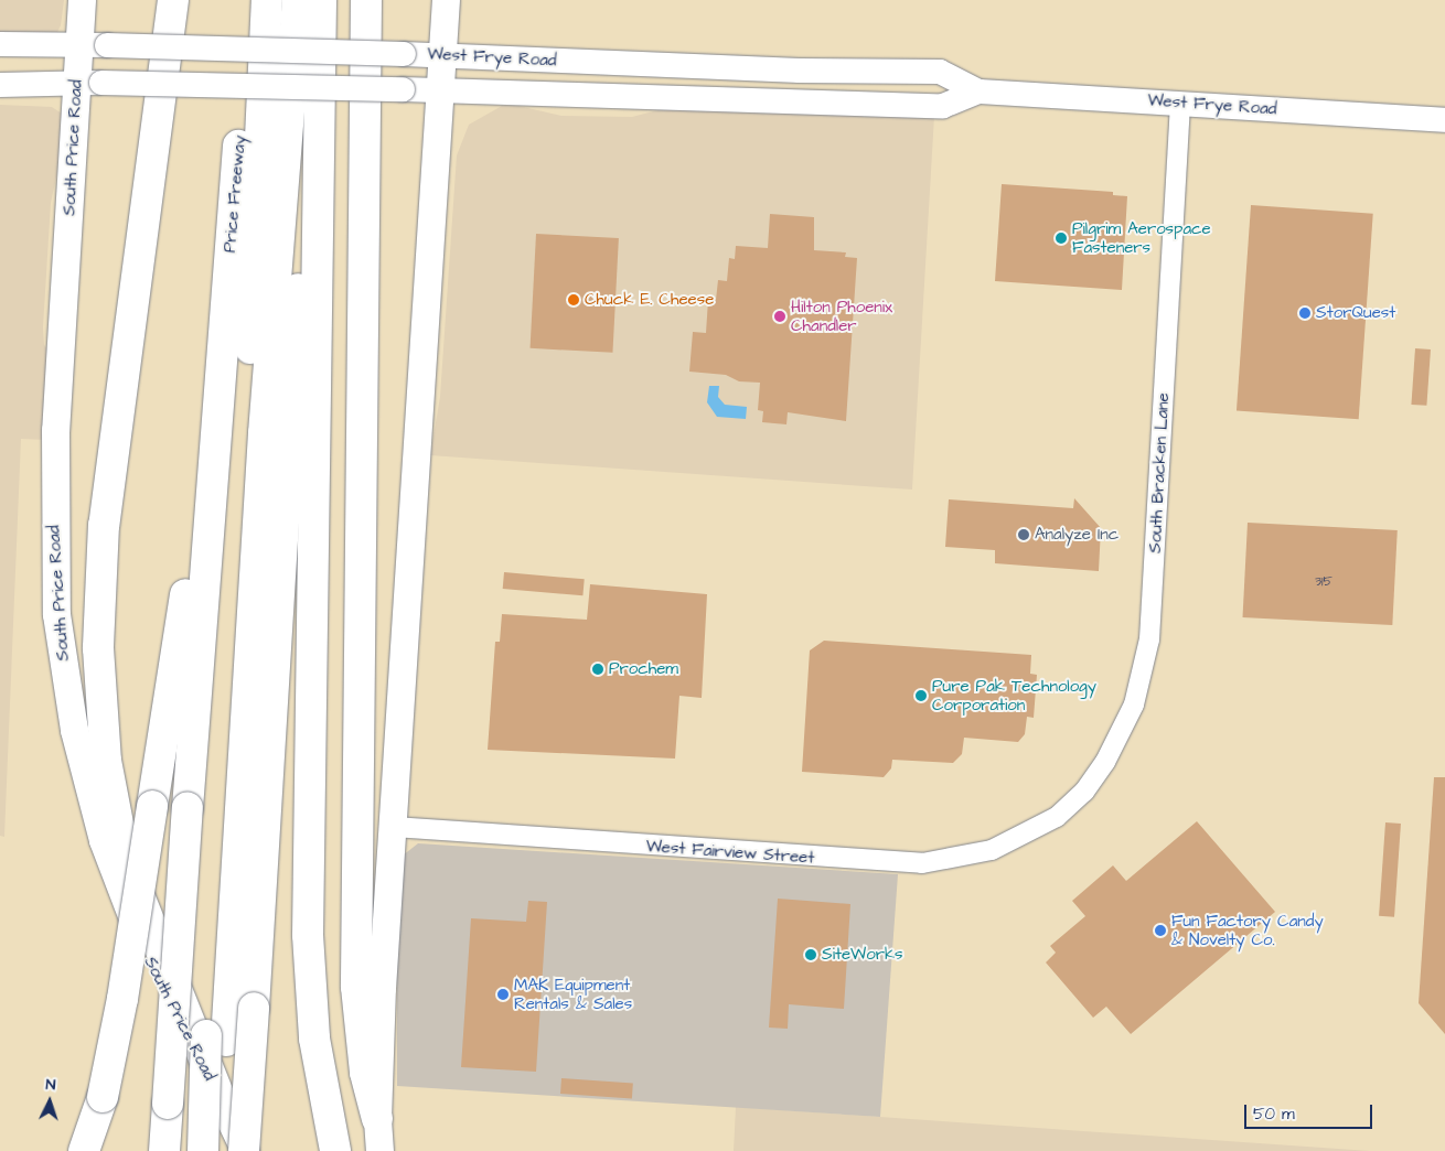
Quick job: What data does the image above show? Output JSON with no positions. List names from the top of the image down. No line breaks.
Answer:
{"streets":{"highway":["Price Freeway"],"main road":["South Price Road"],"street":["West Frye Road","South Bracken Lane","West Fairview Street"]},"crossings":[["West Frye Road","South Price Road"],["West Frye Road","South Bracken Lane"],["South Bracken Lane","West Fairview Street"]],"places":["Pilgrim Aerospace Fasteners","Chuck E. Cheese","StorQuest","Hilton Phoenix Chandler","Analyze Inc","Prochem","Pure Pak Technology Corporation","Fun Factory Candy & Novelty Co.","SiteWorks","MAK Equipment Rentals & Sales"],"house_numbers":["315"],"scale_bar":"50 m","north":"top"}
